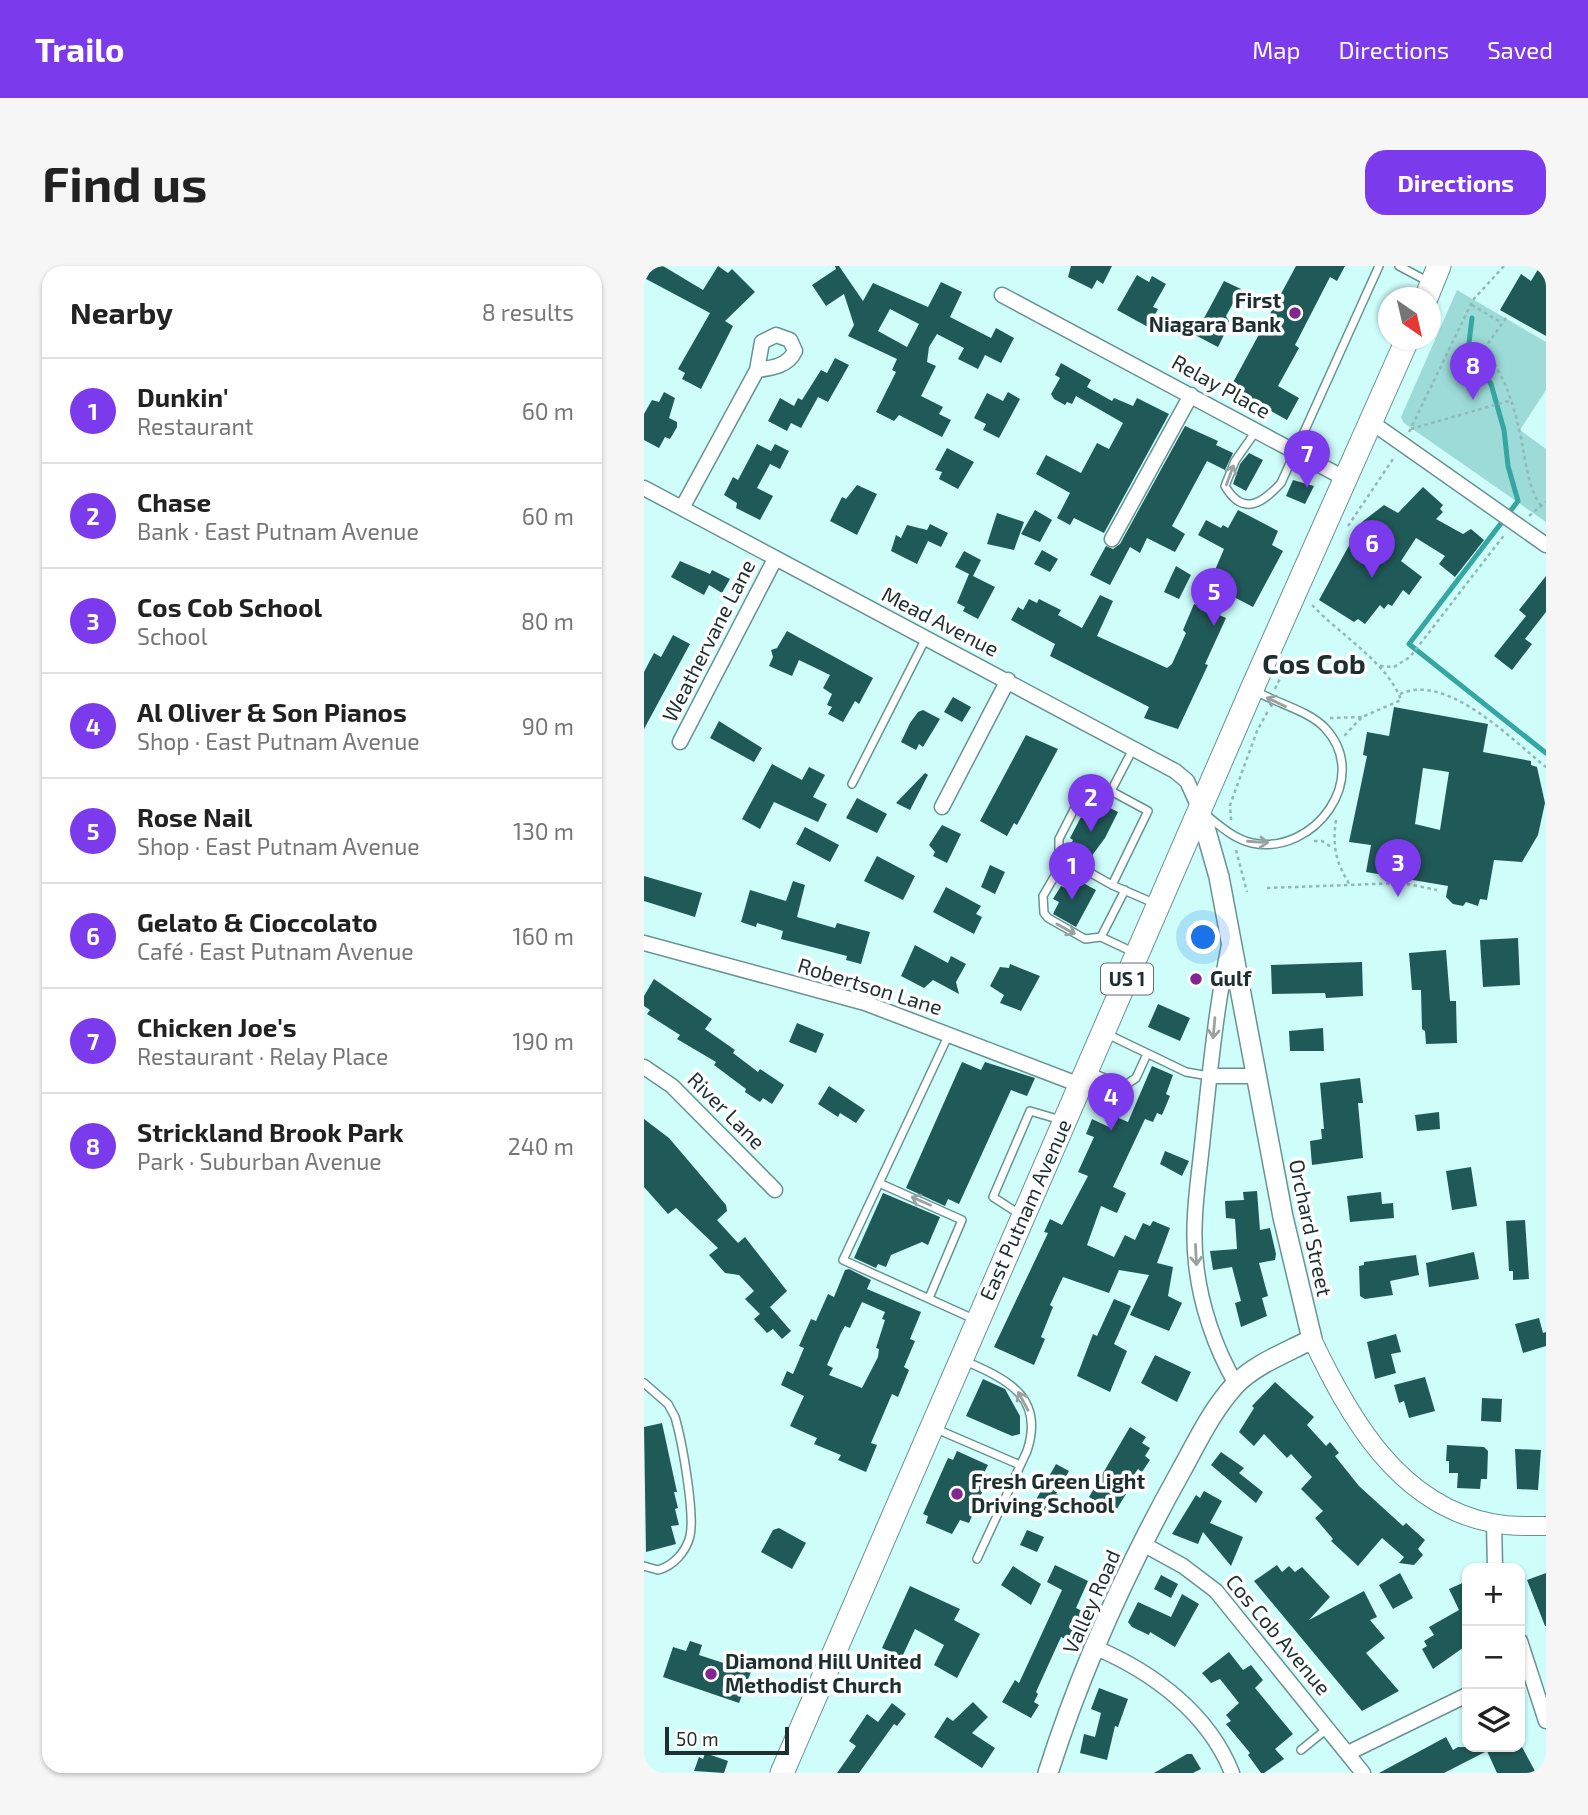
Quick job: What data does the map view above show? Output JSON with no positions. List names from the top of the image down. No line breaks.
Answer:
{"streets":{"main road":["US 1","East Putnam Avenue","Orchard Street","Valley Road"],"street":["Relay Place","Mead Avenue","Weathervane Lane","Robertson Lane","River Lane","Cos Cob Avenue"]},"crossings":[["Relay Place","East Putnam Avenue"],["Mead Avenue","Weathervane Lane"],["Mead Avenue","East Putnam Avenue"],["Mead Avenue","Orchard Street"],["Robertson Lane","East Putnam Avenue"],["East Putnam Avenue","Orchard Street"],["Orchard Street","Valley Road"],["Valley Road","Cos Cob Avenue"]],"districts":["Cos Cob"],"places":["First Niagara Bank","Gulf","Fresh Green Light Driving School","Diamond Hill United Methodist Church"],"scale_bar":"50 m","north":"bottom right","page":{"header":"Trailo","nav":["Map","Directions","Saved"],"buttons":"Directions","title":"Find us","heading":["Nearby","8 results"],"pins":["8","7","6","5","2","3","1","4"],"list":[{"mark":"1","name":"Dunkin'","note":"Restaurant","value":"60 m"},{"mark":"2","name":"Chase","note":"Bank · East Putnam Avenue","value":"60 m"},{"mark":"3","name":"Cos Cob School","note":"School","value":"80 m"},{"mark":"4","name":"Al Oliver & Son Pianos","note":"Shop · East Putnam Avenue","value":"90 m"},{"mark":"5","name":"Rose Nail","note":"Shop · East Putnam Avenue","value":"130 m"},{"mark":"6","name":"Gelato & Cioccolato","note":"Café · East Putnam Avenue","value":"160 m"},{"mark":"7","name":"Chicken Joe's","note":"Restaurant · Relay Place","value":"190 m"},{"mark":"8","name":"Strickland Brook Park","note":"Park · Suburban Avenue","value":"240 m"}],"map_buttons":["+","−"],"scale":"50 m"}}
